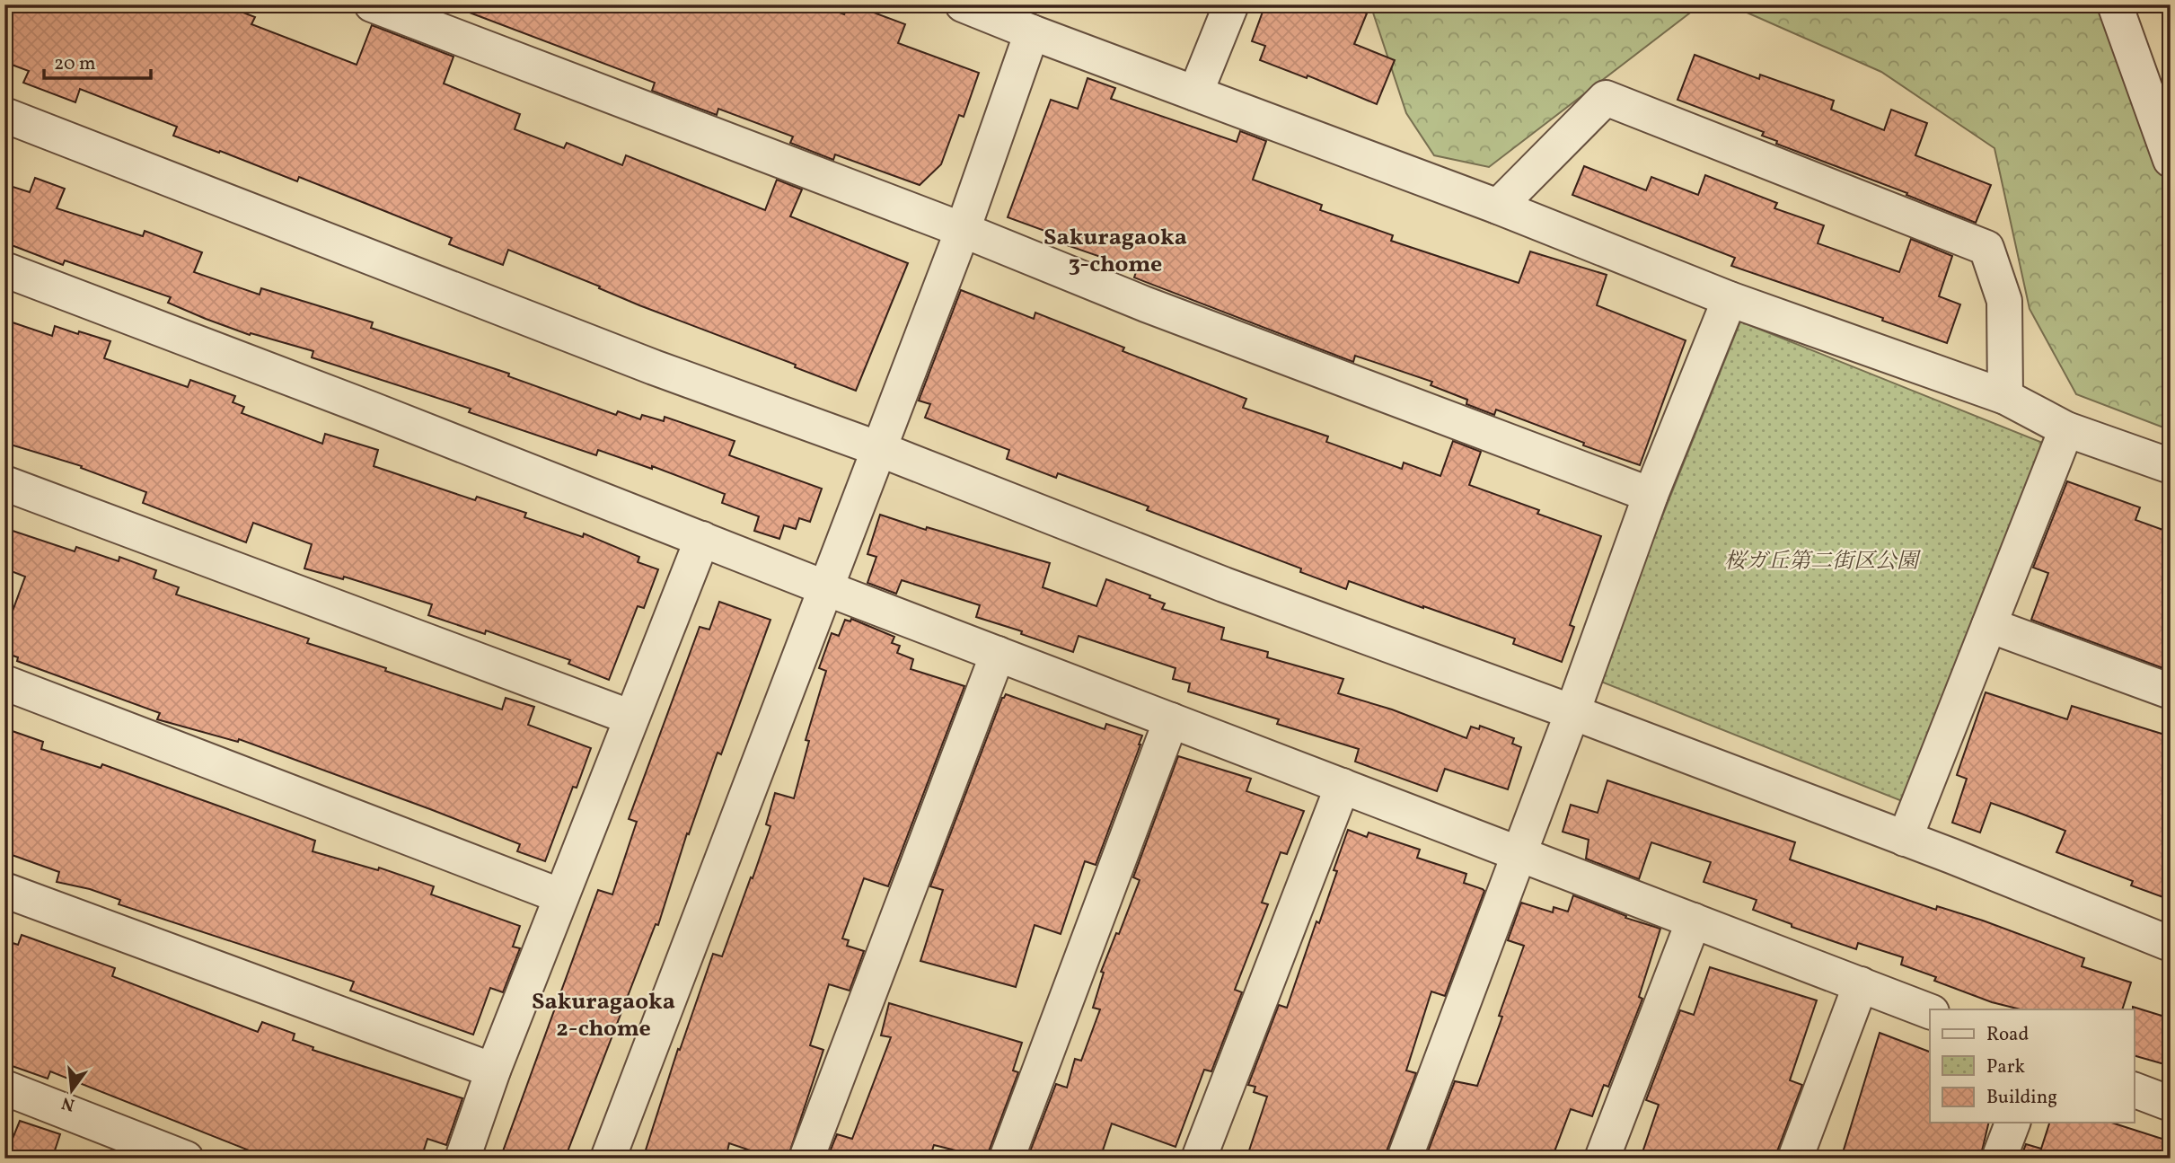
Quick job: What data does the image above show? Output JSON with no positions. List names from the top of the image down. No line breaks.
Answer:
{"districts":["Sakuragaoka 3-chome","Sakuragaoka 2-chome"],"parks":["桜ガ丘第二街区公園"],"legend":["Road","Park","Building"],"scale_bar":"20 m","north":"bottom"}
